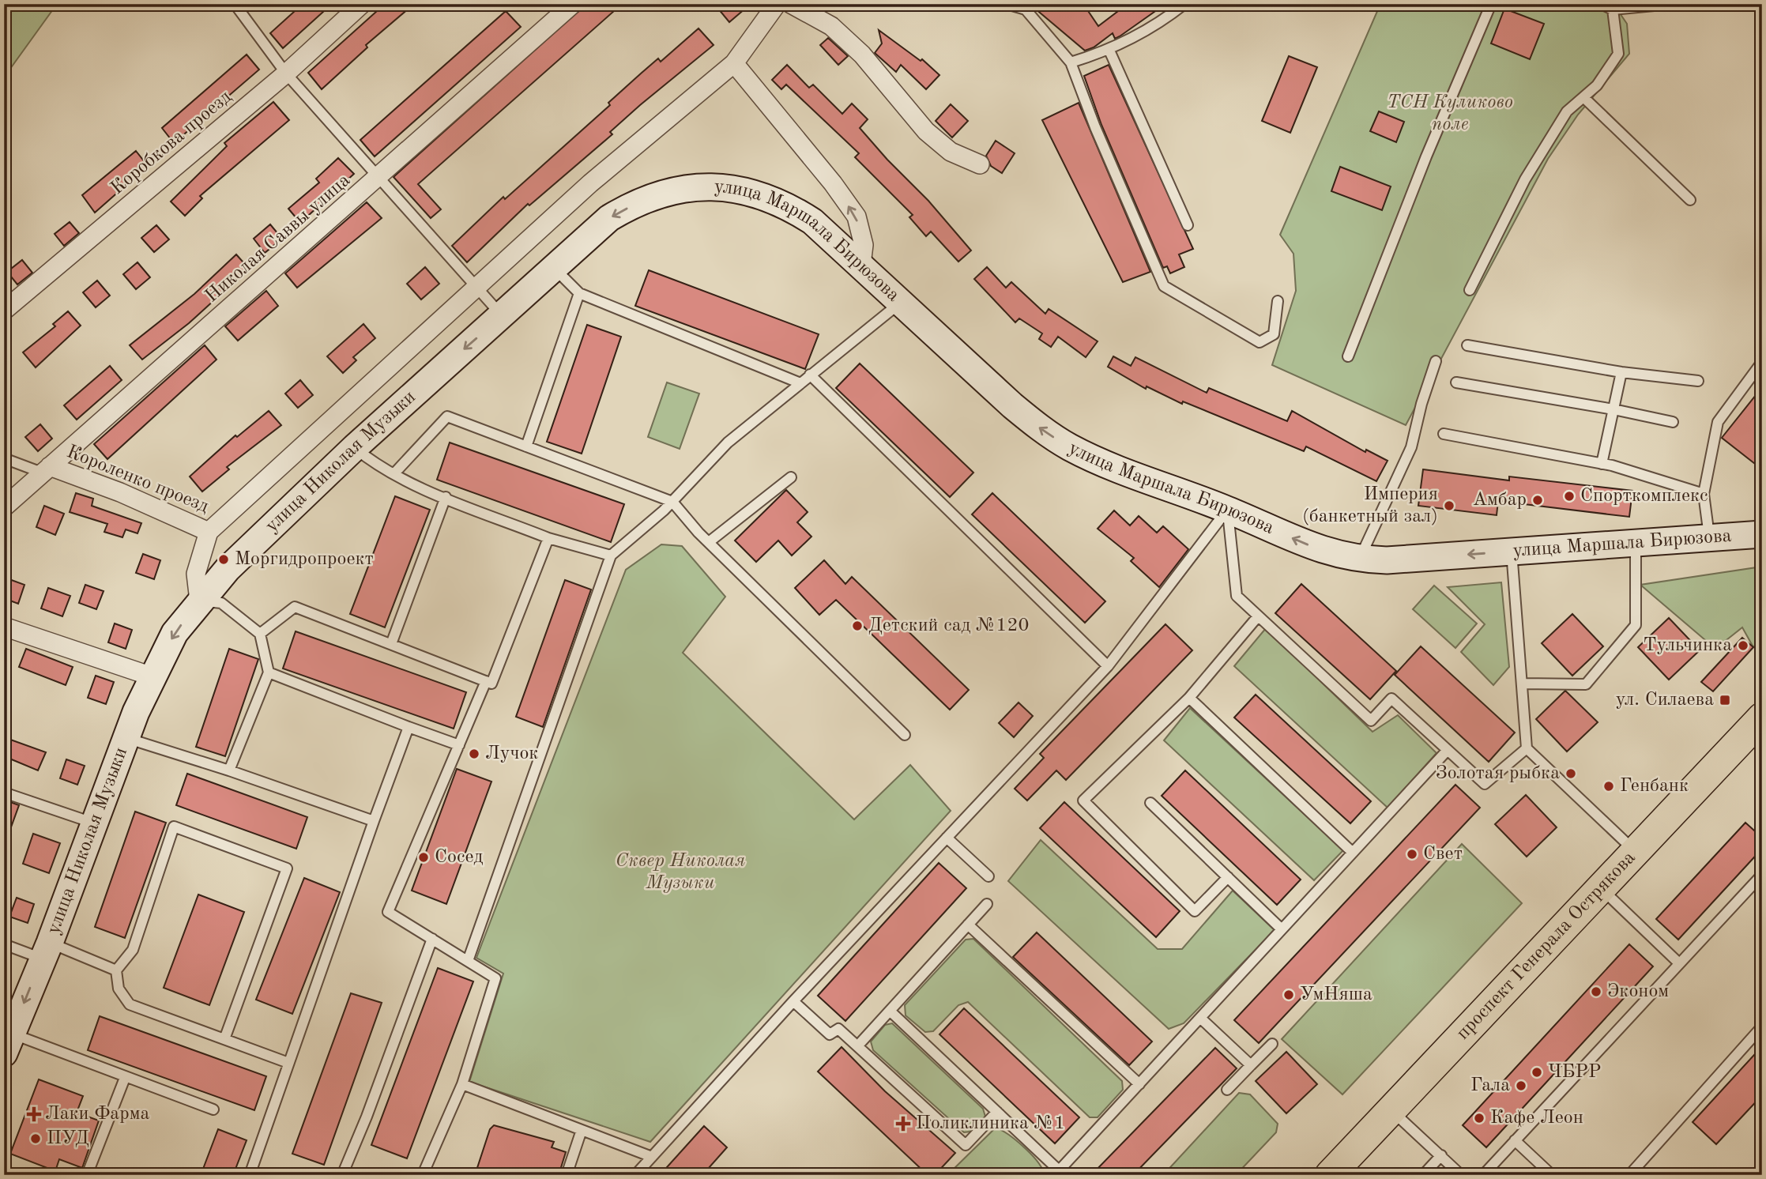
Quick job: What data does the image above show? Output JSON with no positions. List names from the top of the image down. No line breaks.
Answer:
{"streets":{"main road":["улица Маршала Бирюзова","улица Николая Музыки","проспект Генерала Острякова"],"street":["Коробкова проезд","Николая Саввы улица","Короленко проезд"]},"crossings":[["Николая Саввы улица","Короленко проезд"],["улица Маршала Бирюзова","улица Николая Музыки"]],"one_way":["улица Маршала Бирюзова","улица Николая Музыки"],"parks":["ТСН Куликово поле","Сквер Николая Музыки"],"places":{"other":["Спорткомплекс","Амбар","Империя (банкетный зал)","Моргидропроект","Детский сад №120","Тульчинка","Лучок","Золотая рыбка","Генбанк","Свет","Сосед","Эконом","УмНяша","ЧБРР","Гала","Кафе Леон","ПУД"],"transit":["ул. Силаева"],"health":["Лаки Фарма","Поликлиника №1"]}}
